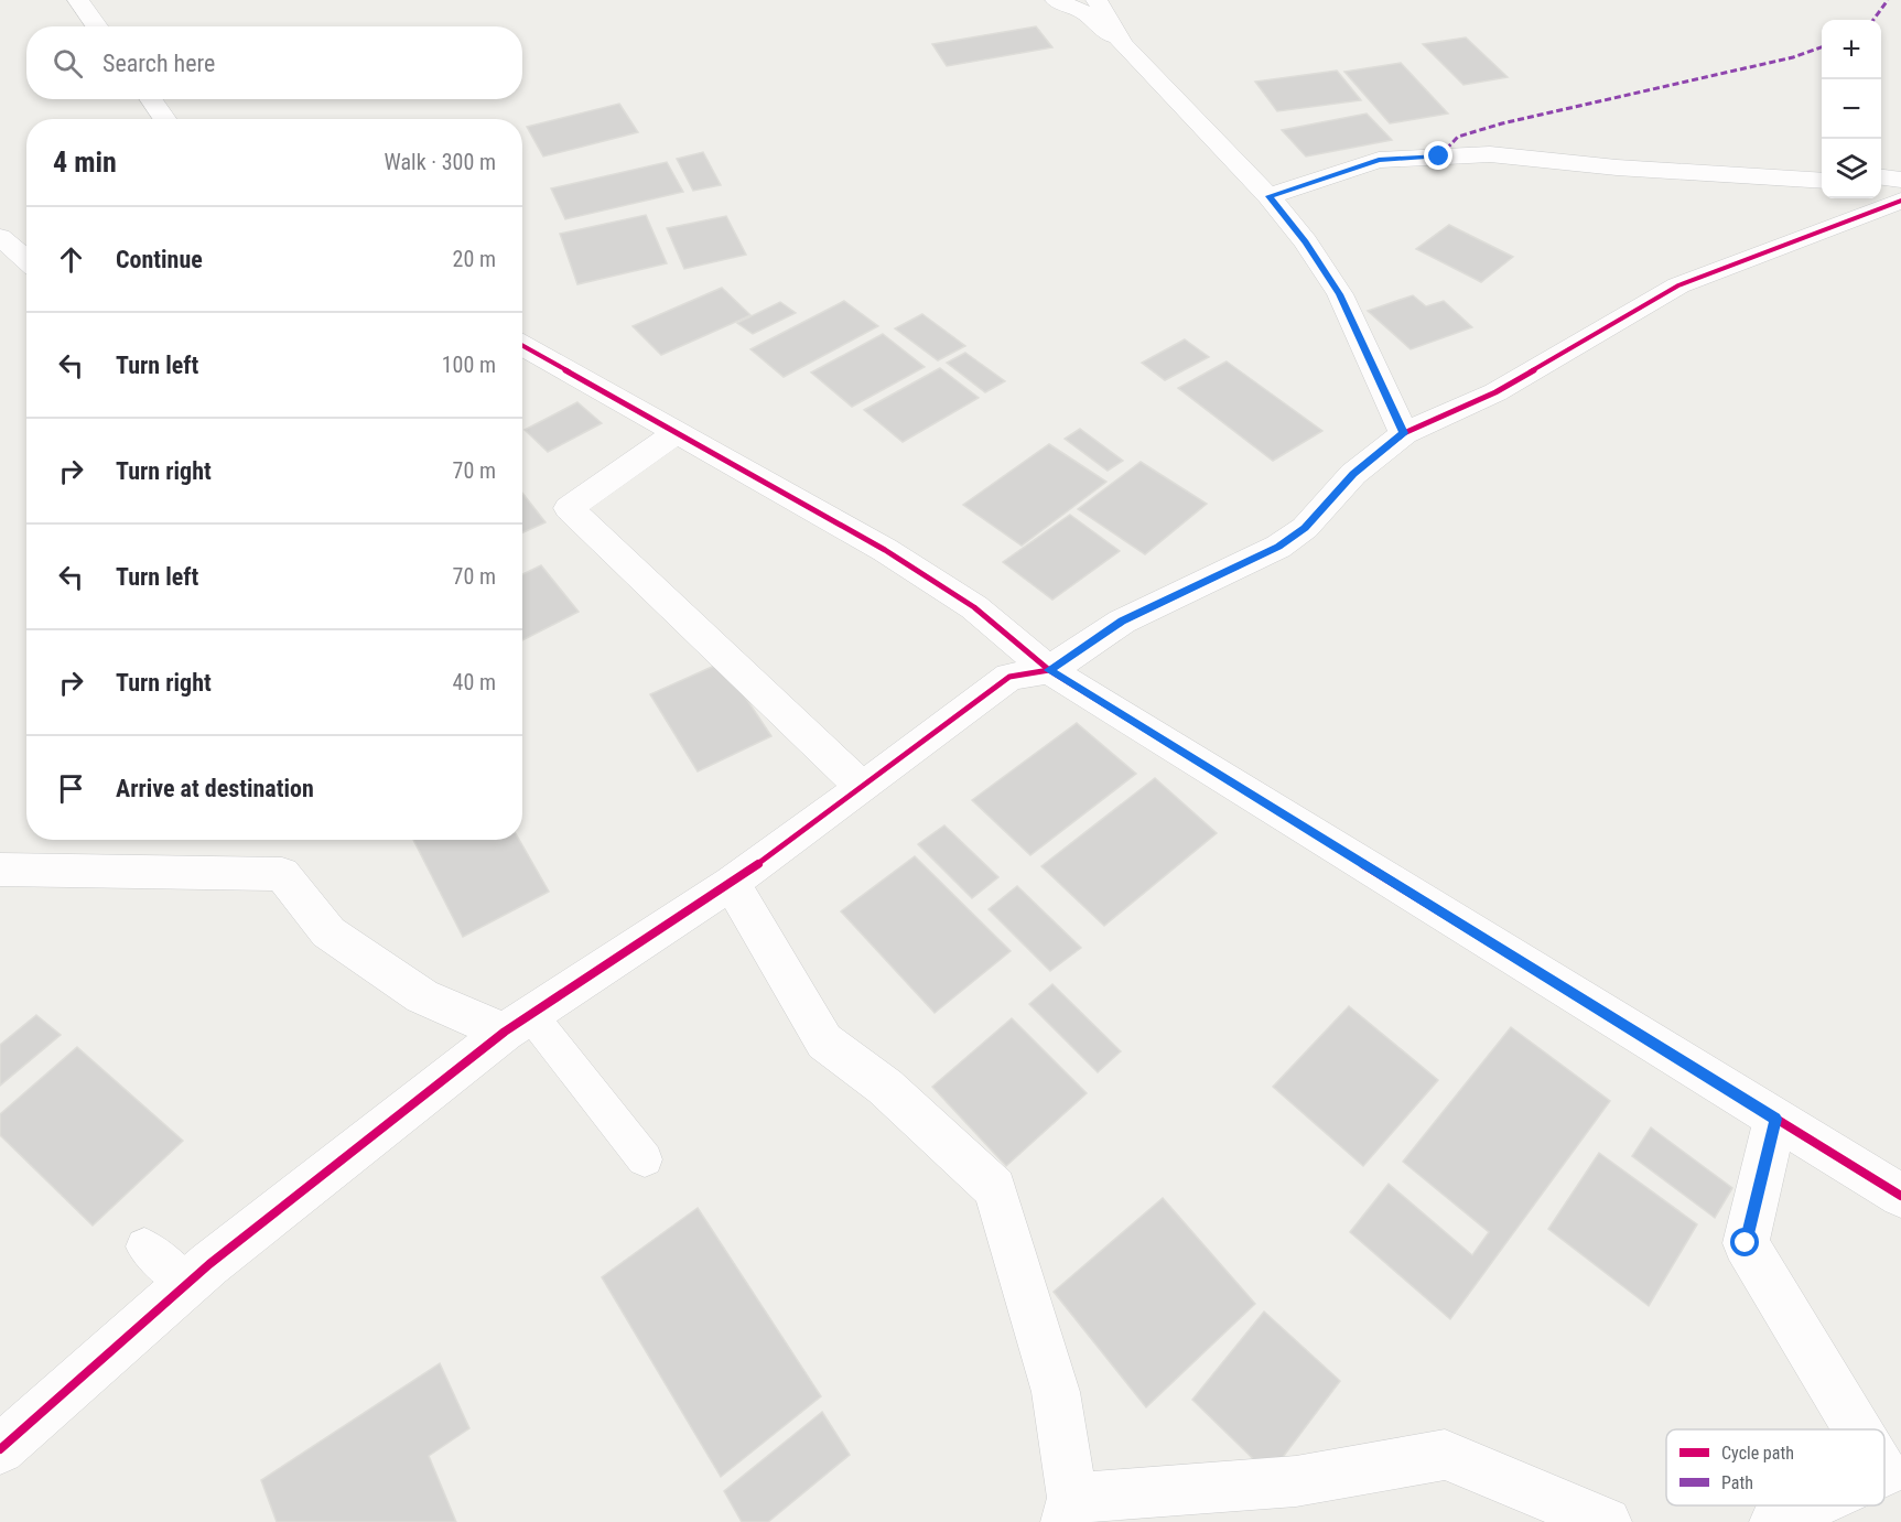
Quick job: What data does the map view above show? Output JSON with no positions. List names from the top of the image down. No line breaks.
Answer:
{"legend":["Cycle path","Path"],"page":{"map_buttons":["+","−"],"search":"Search here","heading":["4 min","Walk · 300 m"],"list":[["Continue","20 m"],["Turn left","100 m"],["Turn right","70 m"],["Turn left","70 m"],["Turn right","40 m"],"Arrive at destination"]}}
